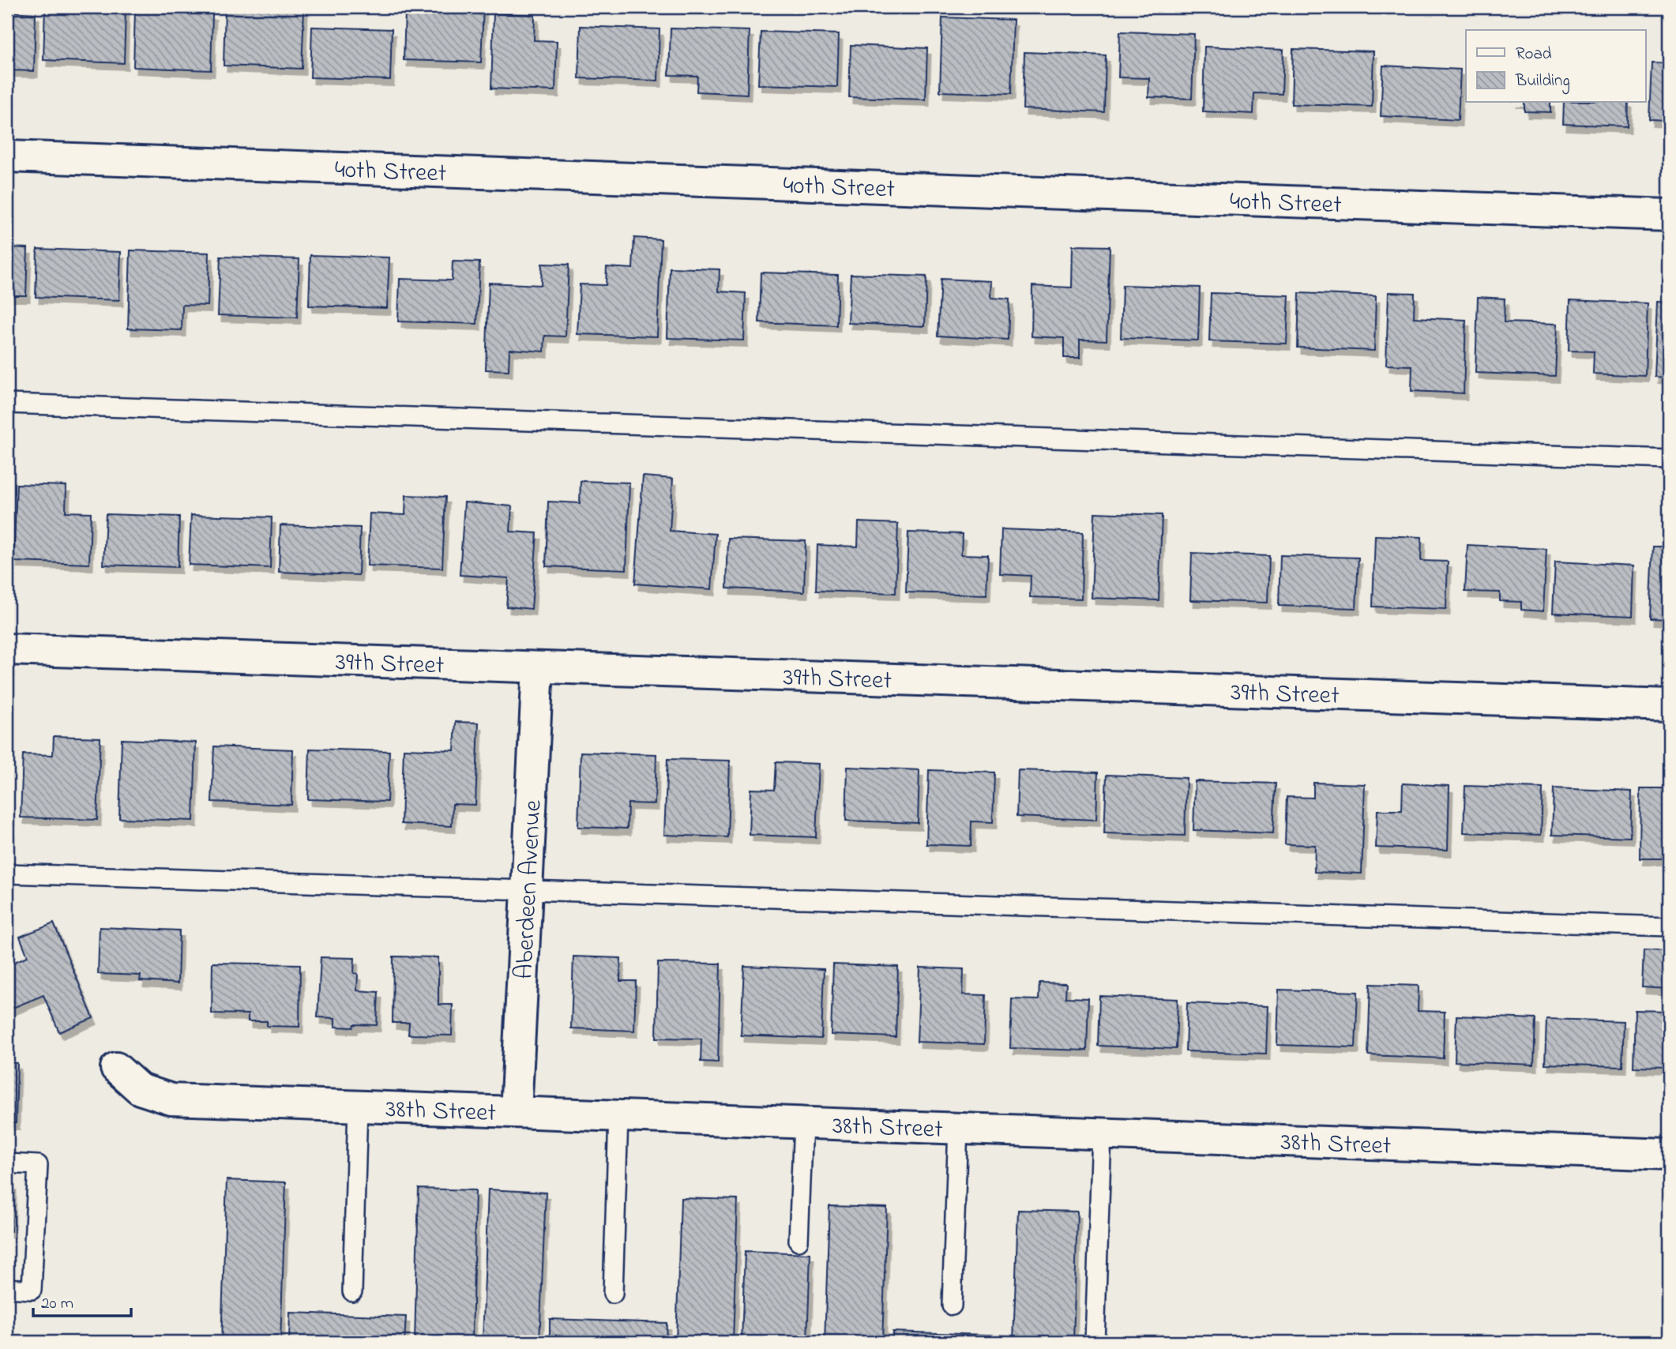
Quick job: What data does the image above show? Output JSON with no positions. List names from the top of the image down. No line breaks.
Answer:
{"streets":{"street":["40th Street","39th Street","Aberdeen Avenue","38th Street"]},"crossings":[["39th Street","Aberdeen Avenue"],["Aberdeen Avenue","38th Street"]],"legend":["Road","Building"],"scale_bar":"20 m"}
